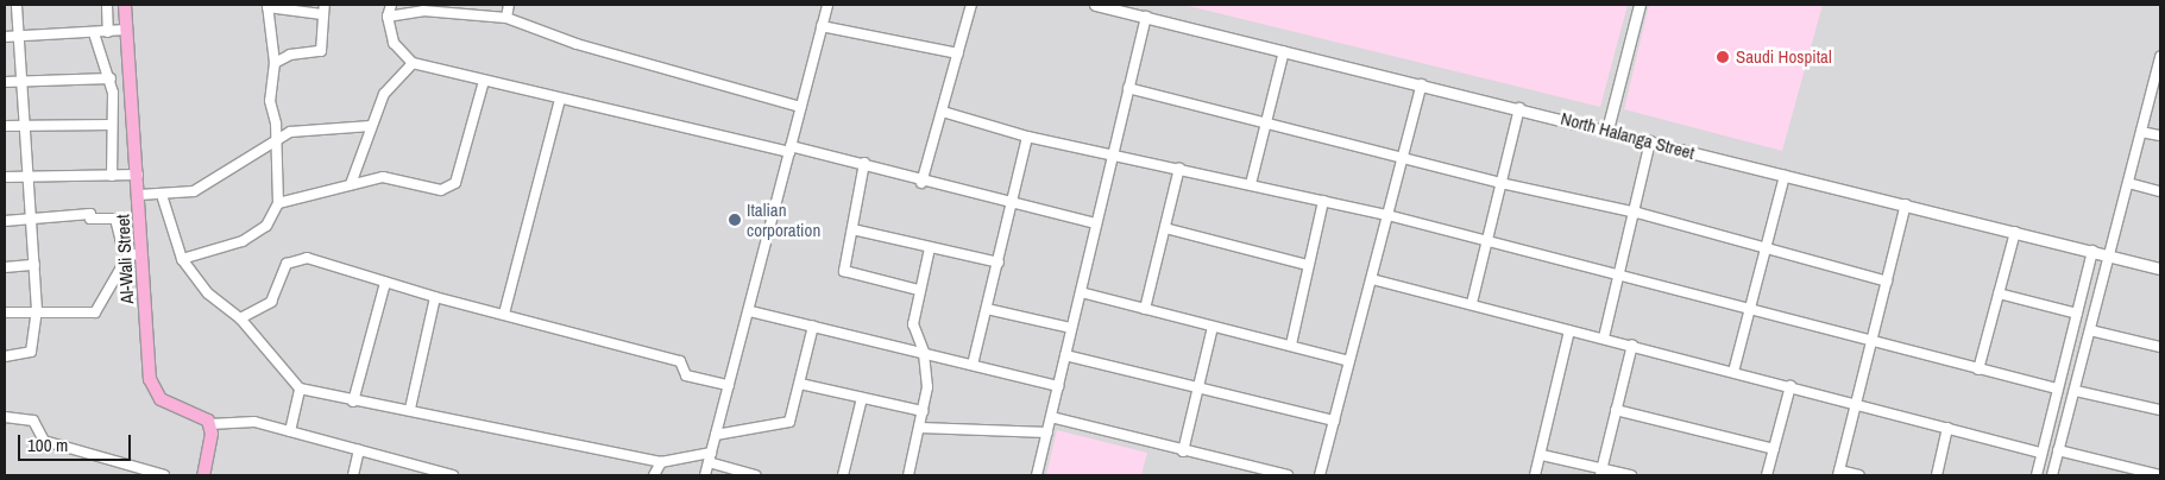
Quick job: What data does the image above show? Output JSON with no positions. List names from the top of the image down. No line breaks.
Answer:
{"streets":{"main road":["Al-Wali Street"],"street":["North Halanga Street"]},"places":["Saudi Hospital","Italian corporation"],"scale_bar":"100 m"}
